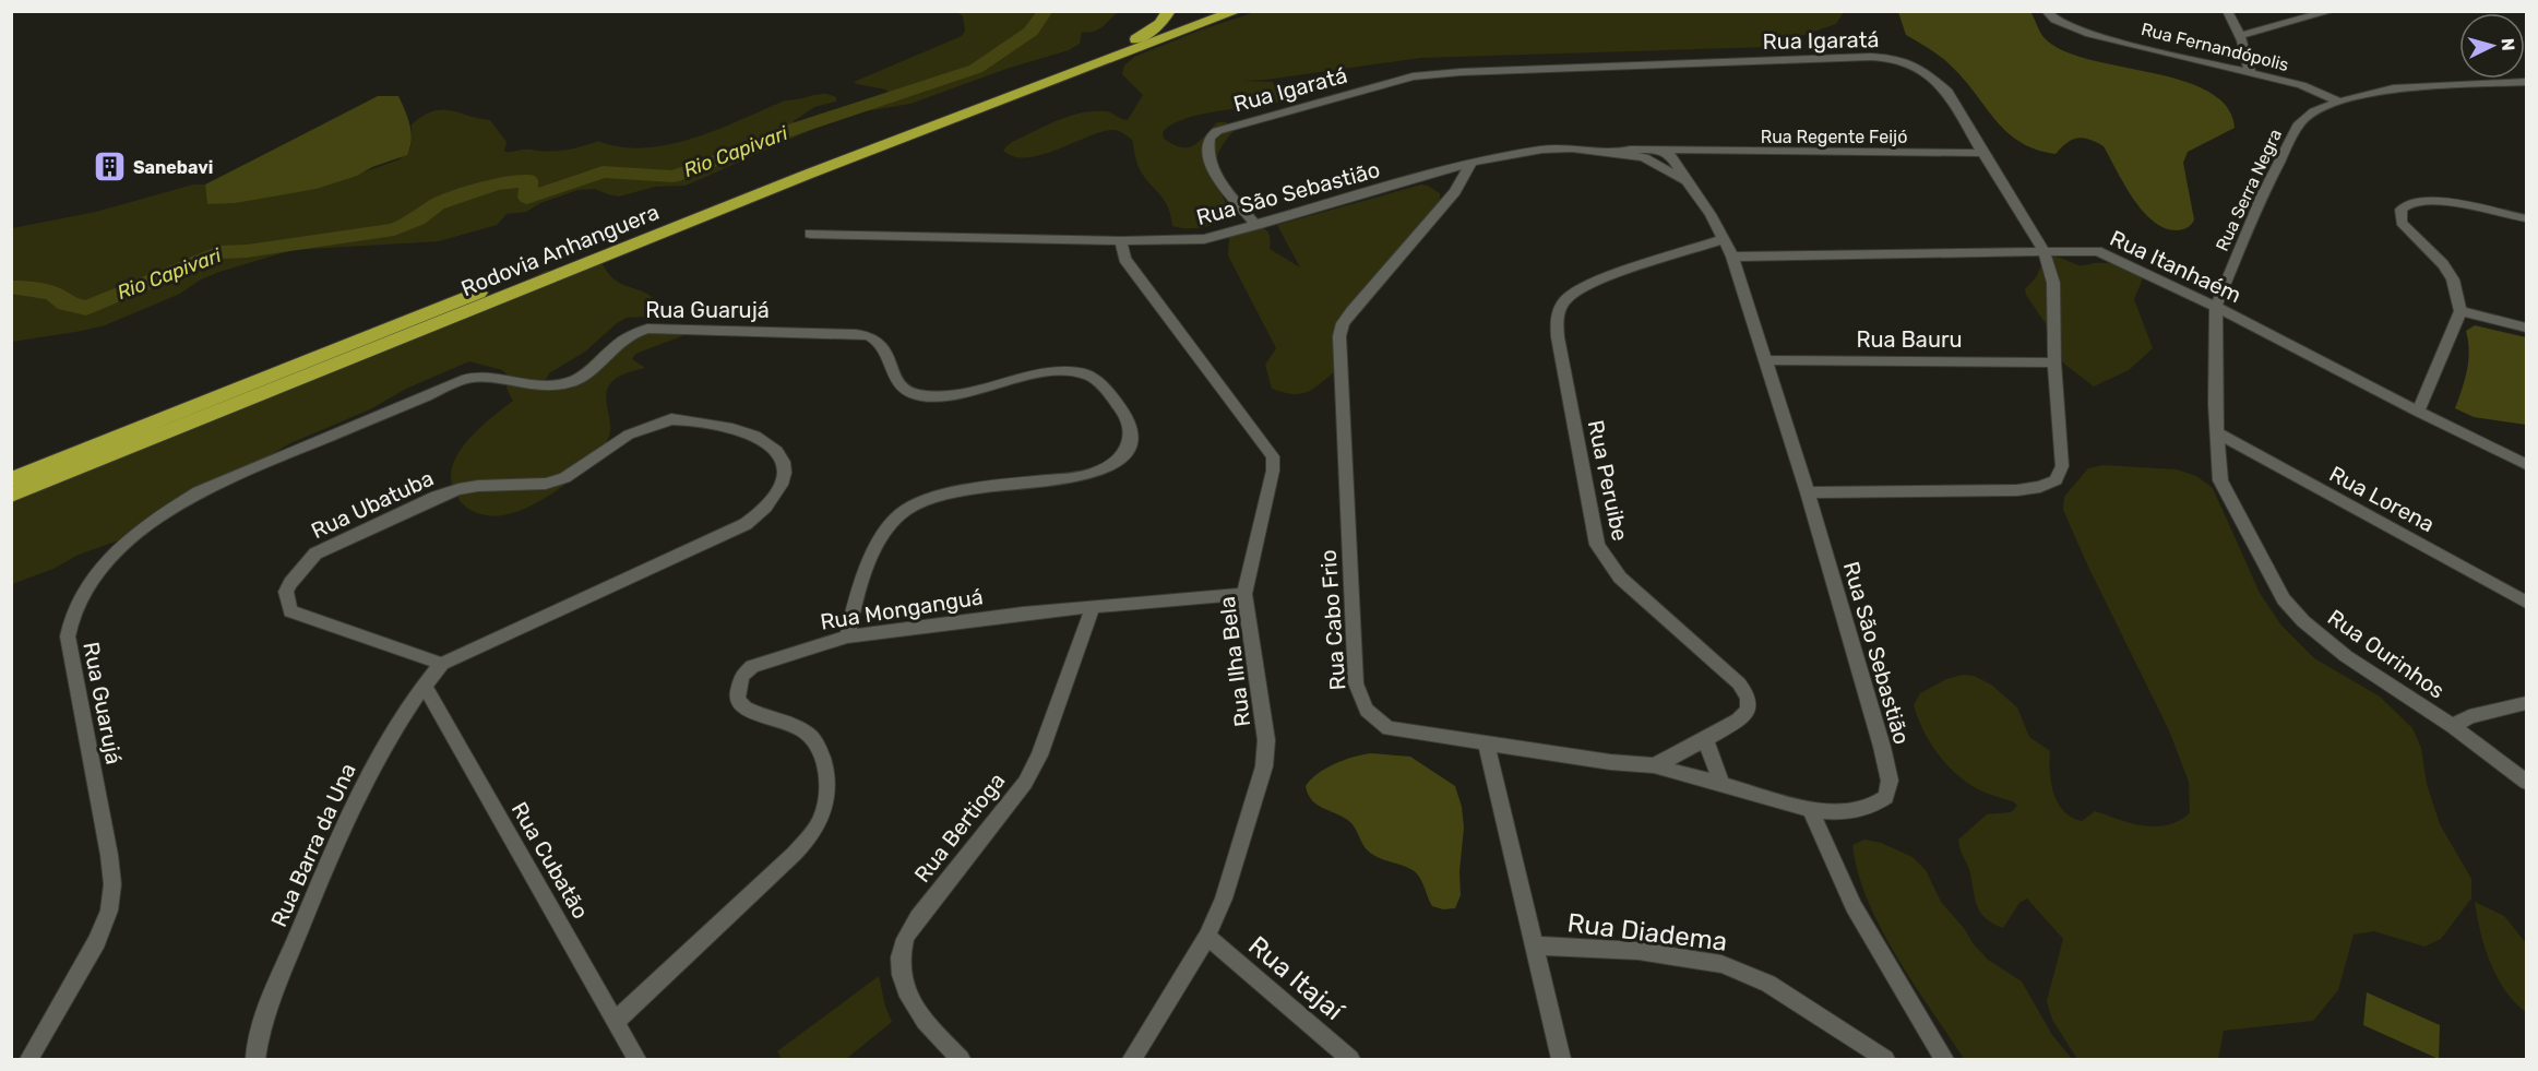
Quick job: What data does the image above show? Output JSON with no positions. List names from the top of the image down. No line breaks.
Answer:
{"streets":{"highway":["Rodovia Anhanguera"],"street":["Rua Igaratá","Rua Fernandópolis","Rua Regente Feijó","Rua Serra Negra","Rua São Sebastião","Rua Itanhaém","Rua Guarujá","Rua Bauru","Rua Peruibe","Rua Lorena","Rua Ubatuba","Rua Monganguá","Rua Cabo Frio","Rua Ourinhos","Rua Ilha Bela","Rua Bertioga","Rua Barra da Una","Rua Cubatão","Rua Diadema","Rua Itajaí"]},"crossings":[["Rua Igaratá","Rua Regente Feijó"],["Rua Igaratá","Rua São Sebastião"],["Rua Igaratá","Rua Itanhaém"],["Rua Igaratá","Rua Bauru"],["Rua Fernandópolis","Rua Serra Negra"],["Rua Regente Feijó","Rua São Sebastião"],["Rua Serra Negra","Rua Itanhaém"],["Rua Serra Negra","Rua Ourinhos"],["Rua São Sebastião","Rua Itanhaém"],["Rua São Sebastião","Rua Bauru"],["Rua São Sebastião","Rua Peruibe"],["Rua São Sebastião","Rua Cabo Frio"],["Rua São Sebastião","Rua Ilha Bela"],["Rua Itanhaém","Rua Ourinhos"],["Rua Guarujá","Rua Monganguá"],["Rua Peruibe","Rua Cabo Frio"],["Rua Lorena","Rua Ourinhos"],["Rua Ubatuba","Rua Barra da Una"],["Rua Monganguá","Rua Ilha Bela"],["Rua Monganguá","Rua Bertioga"],["Rua Monganguá","Rua Cubatão"],["Rua Ilha Bela","Rua Itajaí"],["Rua Barra da Una","Rua Cubatão"]],"water":["Rio Capivari"],"places":{"building":["Sanebavi"]},"north":"right"}
